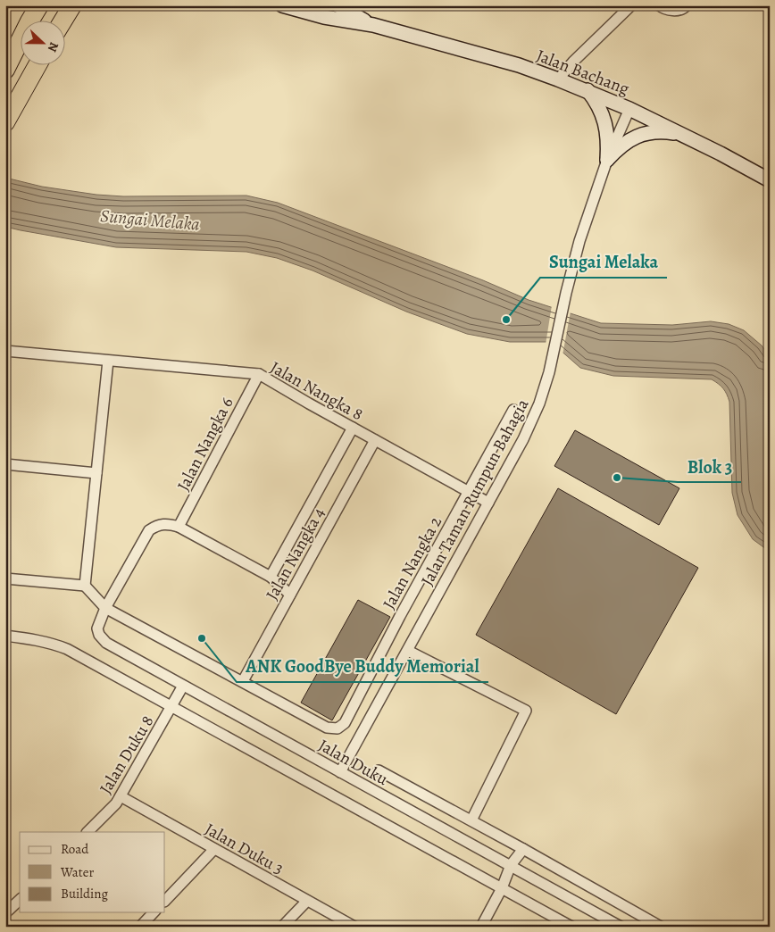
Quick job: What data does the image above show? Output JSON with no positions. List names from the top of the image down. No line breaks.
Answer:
{"streets":{"street":["Jalan Bachang","Jalan Nangka 8","Jalan Nangka 6","Jalan Taman Rumpun Bahagia","Jalan Nangka 4","Jalan Nangka 2","Jalan Duku 8","Jalan Duku","Jalan Duku 3"]},"crossings":[["Jalan Bachang","Jalan Taman Rumpun Bahagia"],["Jalan Nangka 8","Jalan Nangka 6"],["Jalan Nangka 8","Jalan Taman Rumpun Bahagia"],["Jalan Nangka 8","Jalan Nangka 4"],["Jalan Nangka 8","Jalan Nangka 2"],["Jalan Taman Rumpun Bahagia","Jalan Duku"],["Jalan Nangka 4","Jalan Nangka 2"],["Jalan Duku 8","Jalan Duku"],["Jalan Duku 8","Jalan Duku 3"]],"water":["Sungai Melaka"],"places":["Sungai Melaka","Blok 3","ANK GoodBye Buddy Memorial"],"legend":["Road","Water","Building"],"north":"right"}
